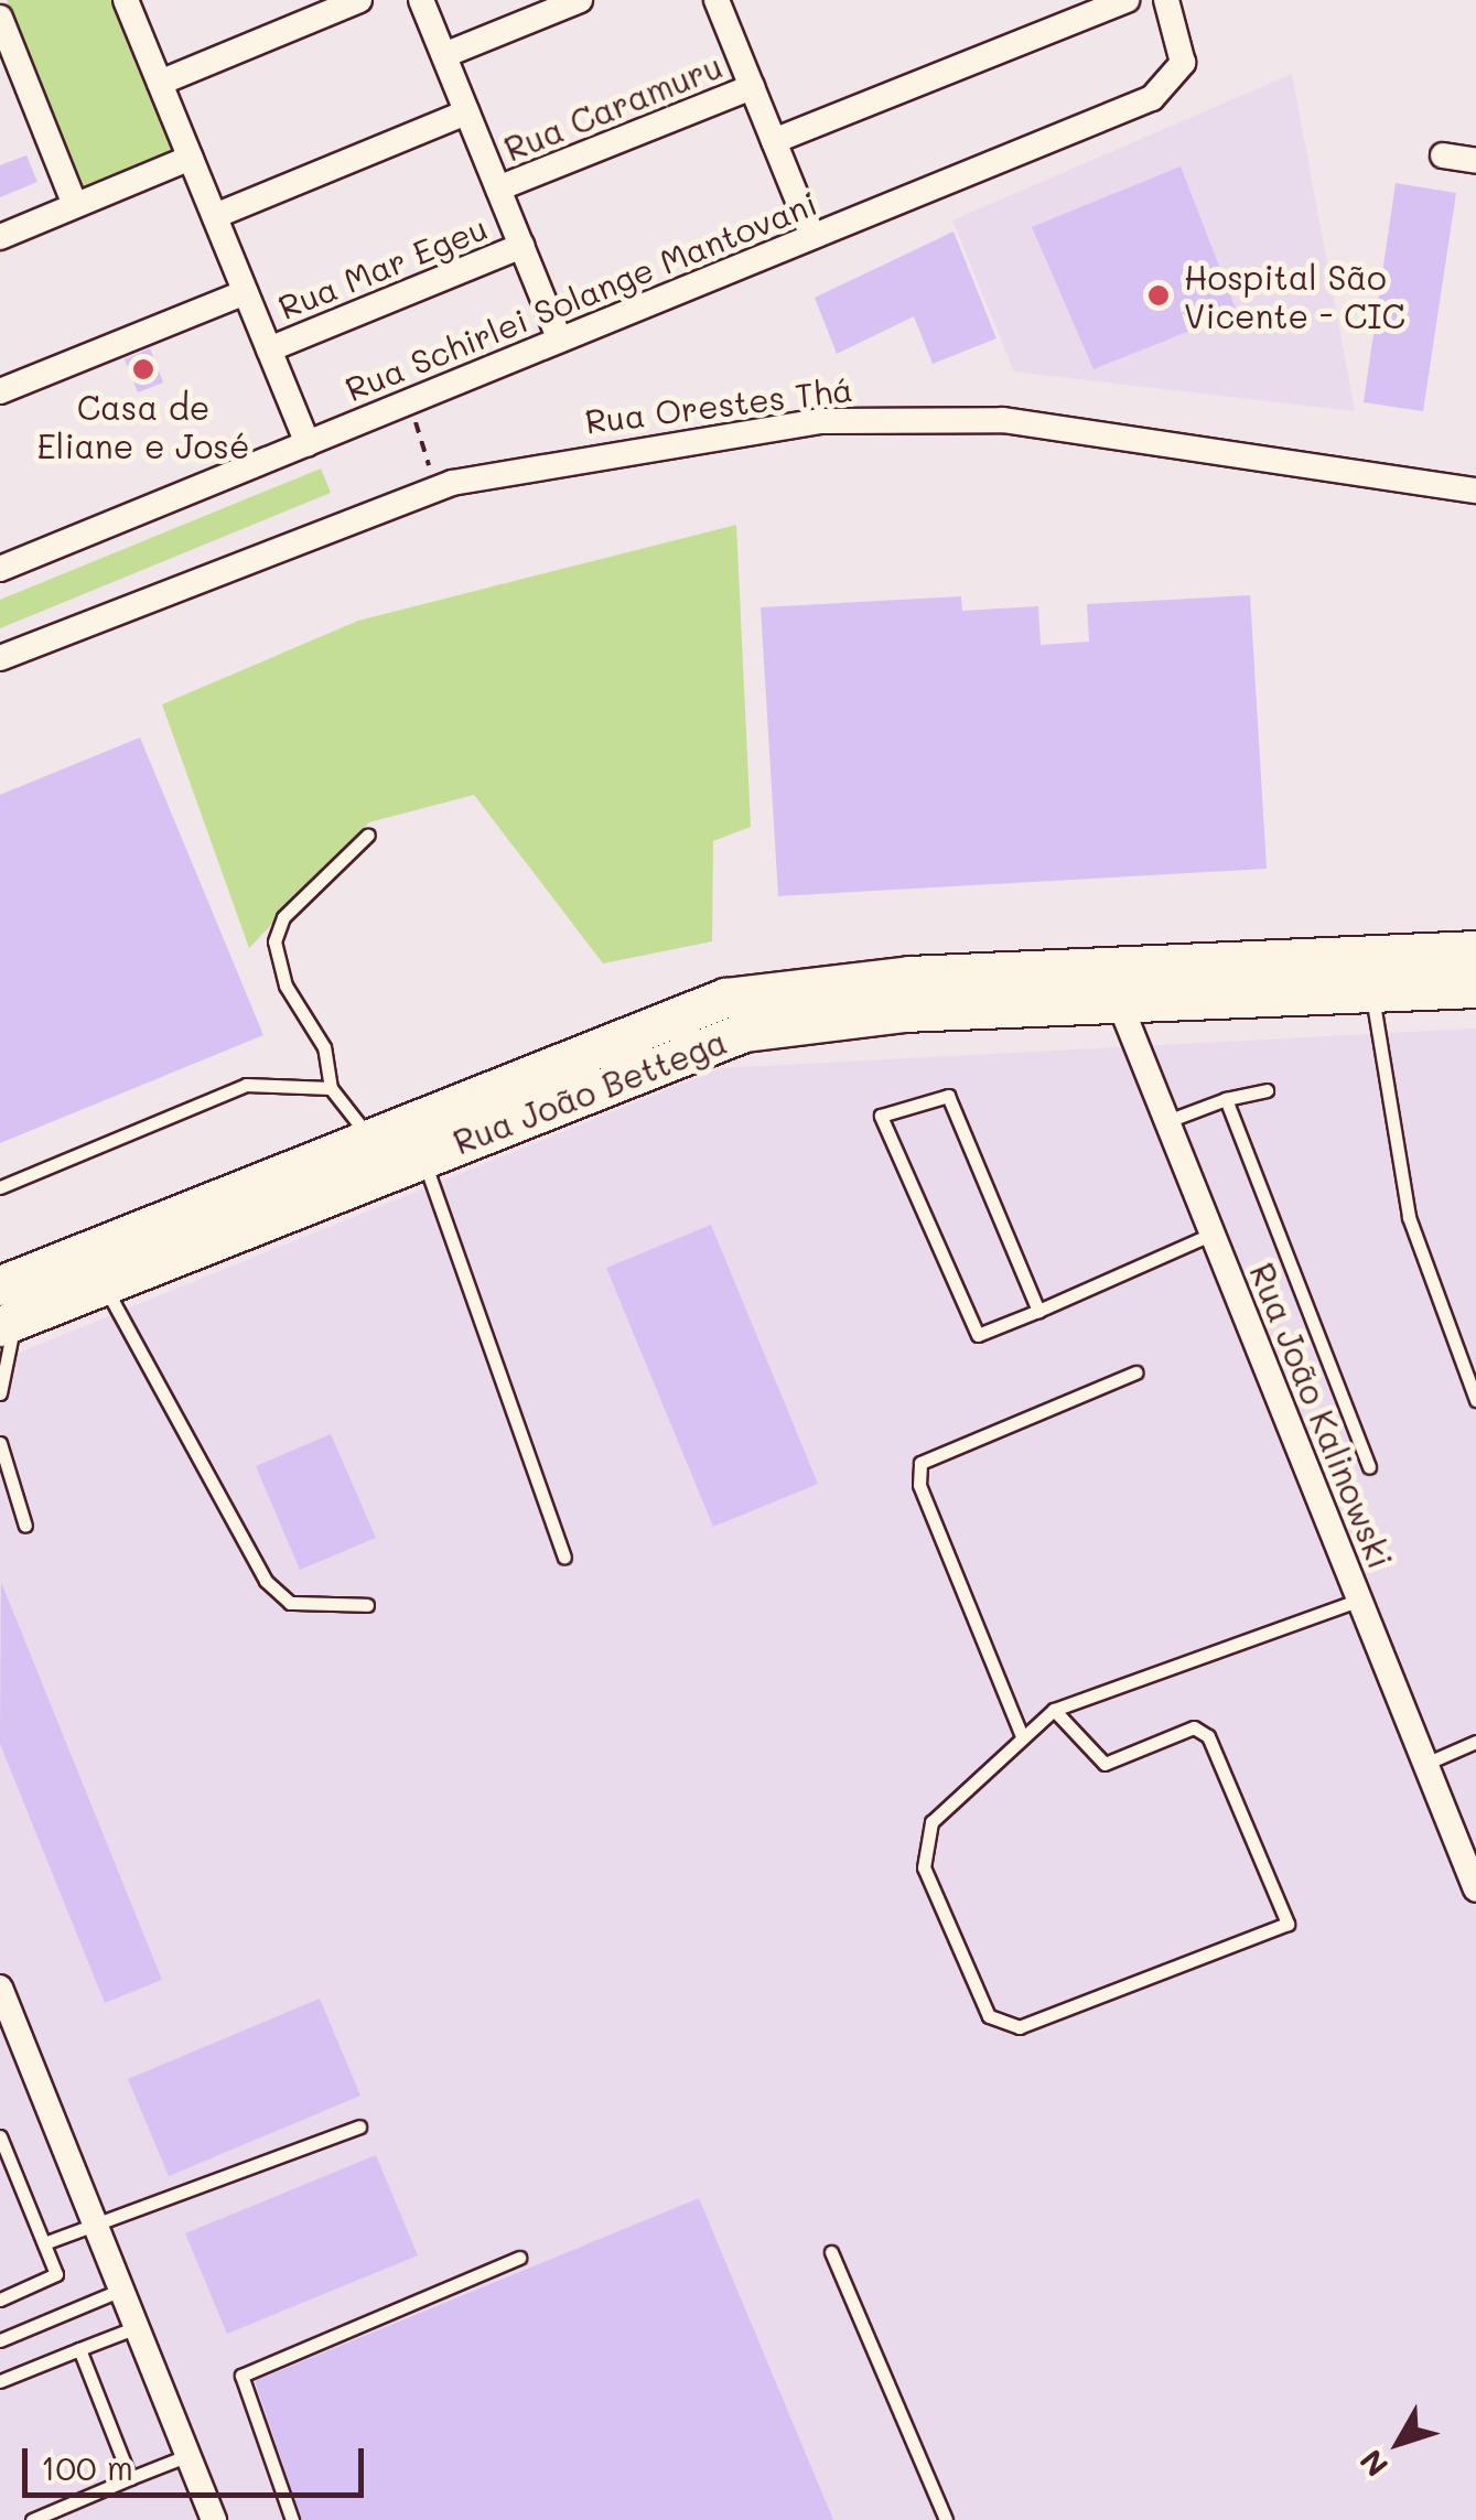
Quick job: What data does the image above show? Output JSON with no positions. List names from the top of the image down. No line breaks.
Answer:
{"streets":{"main road":["Rua João Bettega"],"street":["Rua Caramuru","Rua Mar Egeu","Rua Schirlei Solange Mantovani","Rua Orestes Thá","Rua João Kalinowski"]},"crossings":[["Rua João Bettega","Rua João Kalinowski"]],"places":["Hospital São Vicente - CIC","Casa de Eliane e José"],"scale_bar":"100 m","north":"bottom left"}
